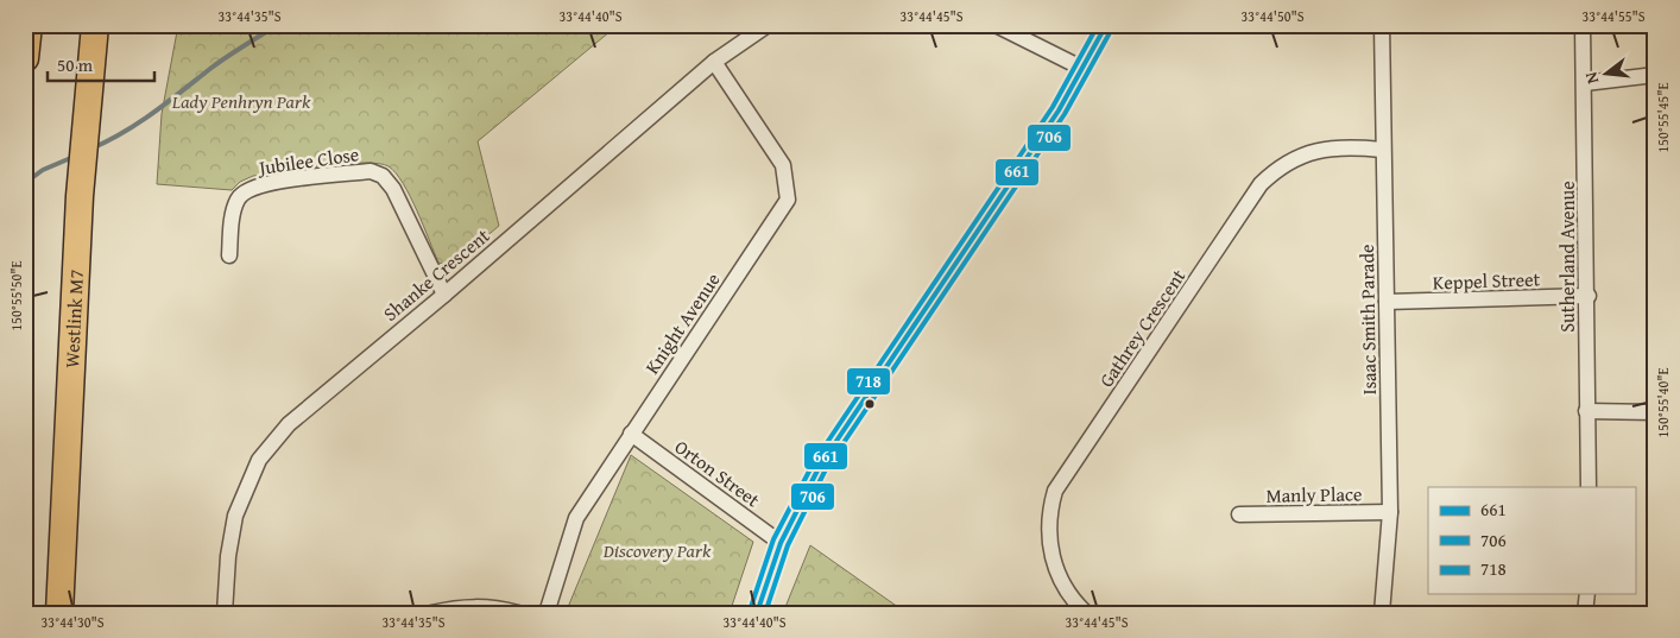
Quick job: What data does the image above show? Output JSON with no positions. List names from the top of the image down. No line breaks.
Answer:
{"streets":{"highway":["Westlink M7"],"street":["Jubilee Close","Sutherland Avenue","Shanke Crescent","Keppel Street","Isaac Smith Parade","Knight Avenue","Gathrey Crescent","Orton Street","Manly Place"]},"crossings":[["Jubilee Close","Shanke Crescent"],["Sutherland Avenue","Keppel Street"],["Shanke Crescent","Knight Avenue"],["Keppel Street","Isaac Smith Parade"],["Isaac Smith Parade","Gathrey Crescent"],["Isaac Smith Parade","Manly Place"],["Knight Avenue","Orton Street"]],"parks":["Lady Penhryn Park","Discovery Park"],"lines":["transit line 661","transit line 718","transit line 706"],"legend":["661","706","718"],"scale_bar":"50 m","north":"left","coordinates":["33°44'35\"S","33°44'40\"S","33°44'45\"S","33°44'50\"S","33°44'55\"S","150°55'45\"E","150°55'50\"E","150°55'40\"E","33°44'30\"S"]}
